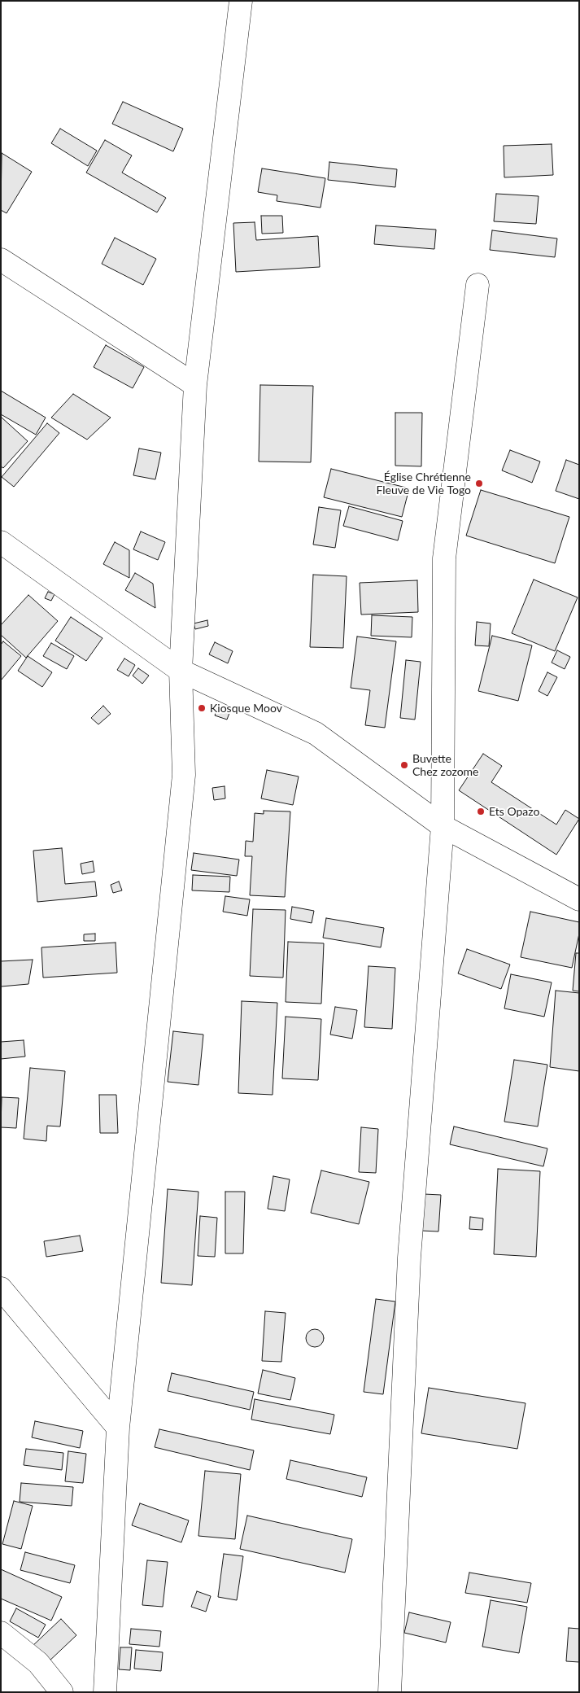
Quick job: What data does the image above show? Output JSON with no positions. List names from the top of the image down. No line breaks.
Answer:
{"places":["Église Chrétienne Fleuve de Vie Togo","Kiosque Moov","Buvette Chez zozome","Ets Opazo"]}
